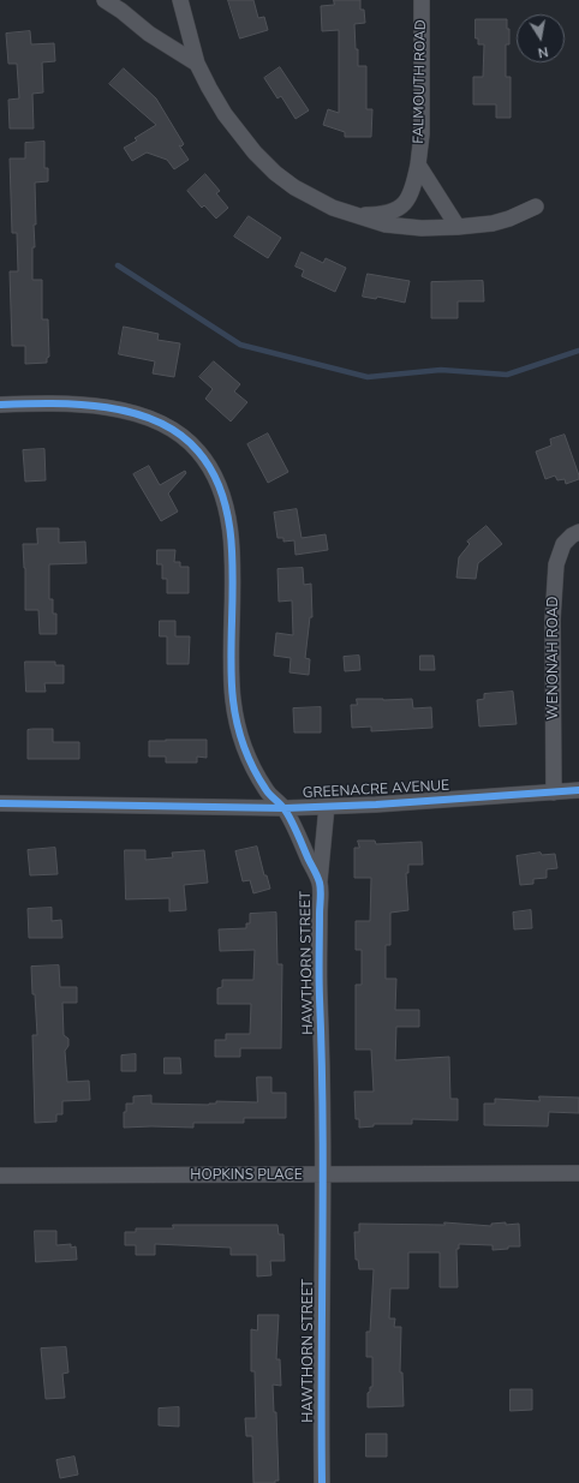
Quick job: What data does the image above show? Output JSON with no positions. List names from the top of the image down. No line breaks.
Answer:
{"streets":{"street":["FALMOUTH ROAD","WENONAH ROAD","GREENACRE AVENUE","HAWTHORN STREET","HOPKINS PLACE"]},"crossings":[["WENONAH ROAD","GREENACRE AVENUE"],["GREENACRE AVENUE","HAWTHORN STREET"],["HAWTHORN STREET","HOPKINS PLACE"]],"north":"bottom"}
